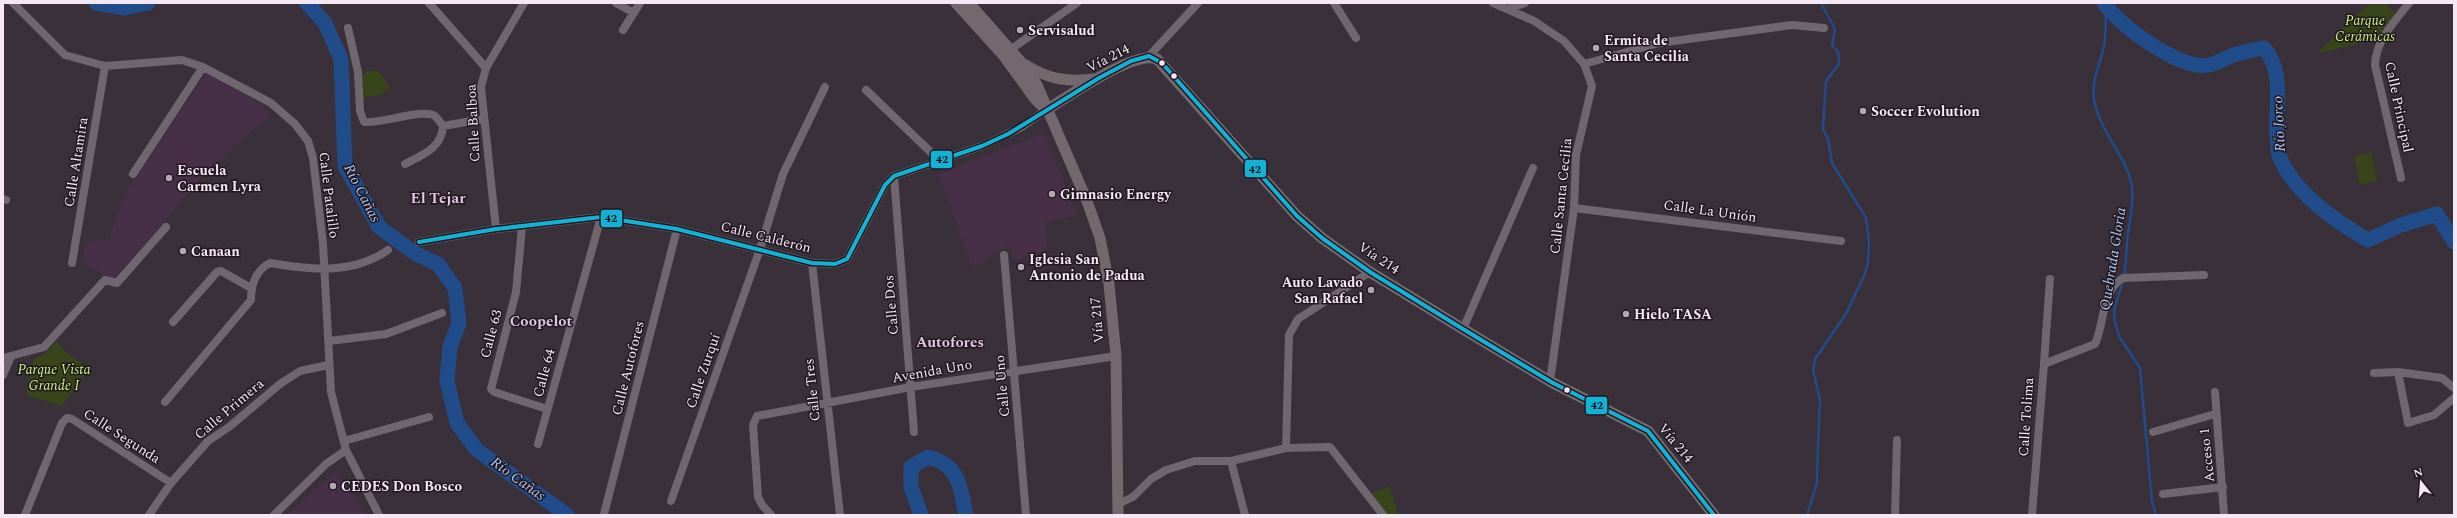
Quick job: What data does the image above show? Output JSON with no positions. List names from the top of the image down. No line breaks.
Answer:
{"streets":{"main road":["Vía 214","Vía 217"],"street":["Calle Principal","Calle Balboa","Calle Altamira","Calle Patalillo","Calle Santa Cecilia","Calle La Unión","Calle Calderón","Calle Dos","Calle 63","Calle Autofores","Calle Zurquí","Avenida Uno","Calle 64","Calle Uno","Calle Tres","Calle Primera","Calle Tolima","Calle Segunda","Acceso 1"]},"crossings":[["Vía 214","Calle Santa Cecilia"],["Vía 214","Vía 217"],["Calle Balboa","Calle Calderón"],["Calle Altamira","Calle Patalillo"],["Calle Patalillo","Calle Primera"],["Calle Santa Cecilia","Calle La Unión"],["Calle Calderón","Calle Dos"],["Calle Calderón","Calle 63"],["Calle Calderón","Calle Autofores"],["Calle Calderón","Calle Zurquí"],["Calle Calderón","Calle 64"],["Calle Calderón","Calle Tres"],["Calle Dos","Avenida Uno"],["Vía 217","Avenida Uno"],["Calle 63","Calle 64"],["Avenida Uno","Calle Uno"],["Avenida Uno","Calle Tres"],["Calle Primera","Calle Segunda"]],"districts":["El Tejar","Coopelot","Autofores"],"water":["Río Jorco","Río Cañas","Quebrada Gloria"],"parks":["Parque Cerámicas","Parque Vista Grande I"],"places":["Servisalud","Ermita de Santa Cecilia","Soccer Evolution","Escuela Carmen Lyra","Gimnasio Energy","Canaan","Iglesia San Antonio de Padua","Auto Lavado San Rafael","Hielo TASA","CEDES Don Bosco"],"lines":["transit line 42"],"north":"top"}
